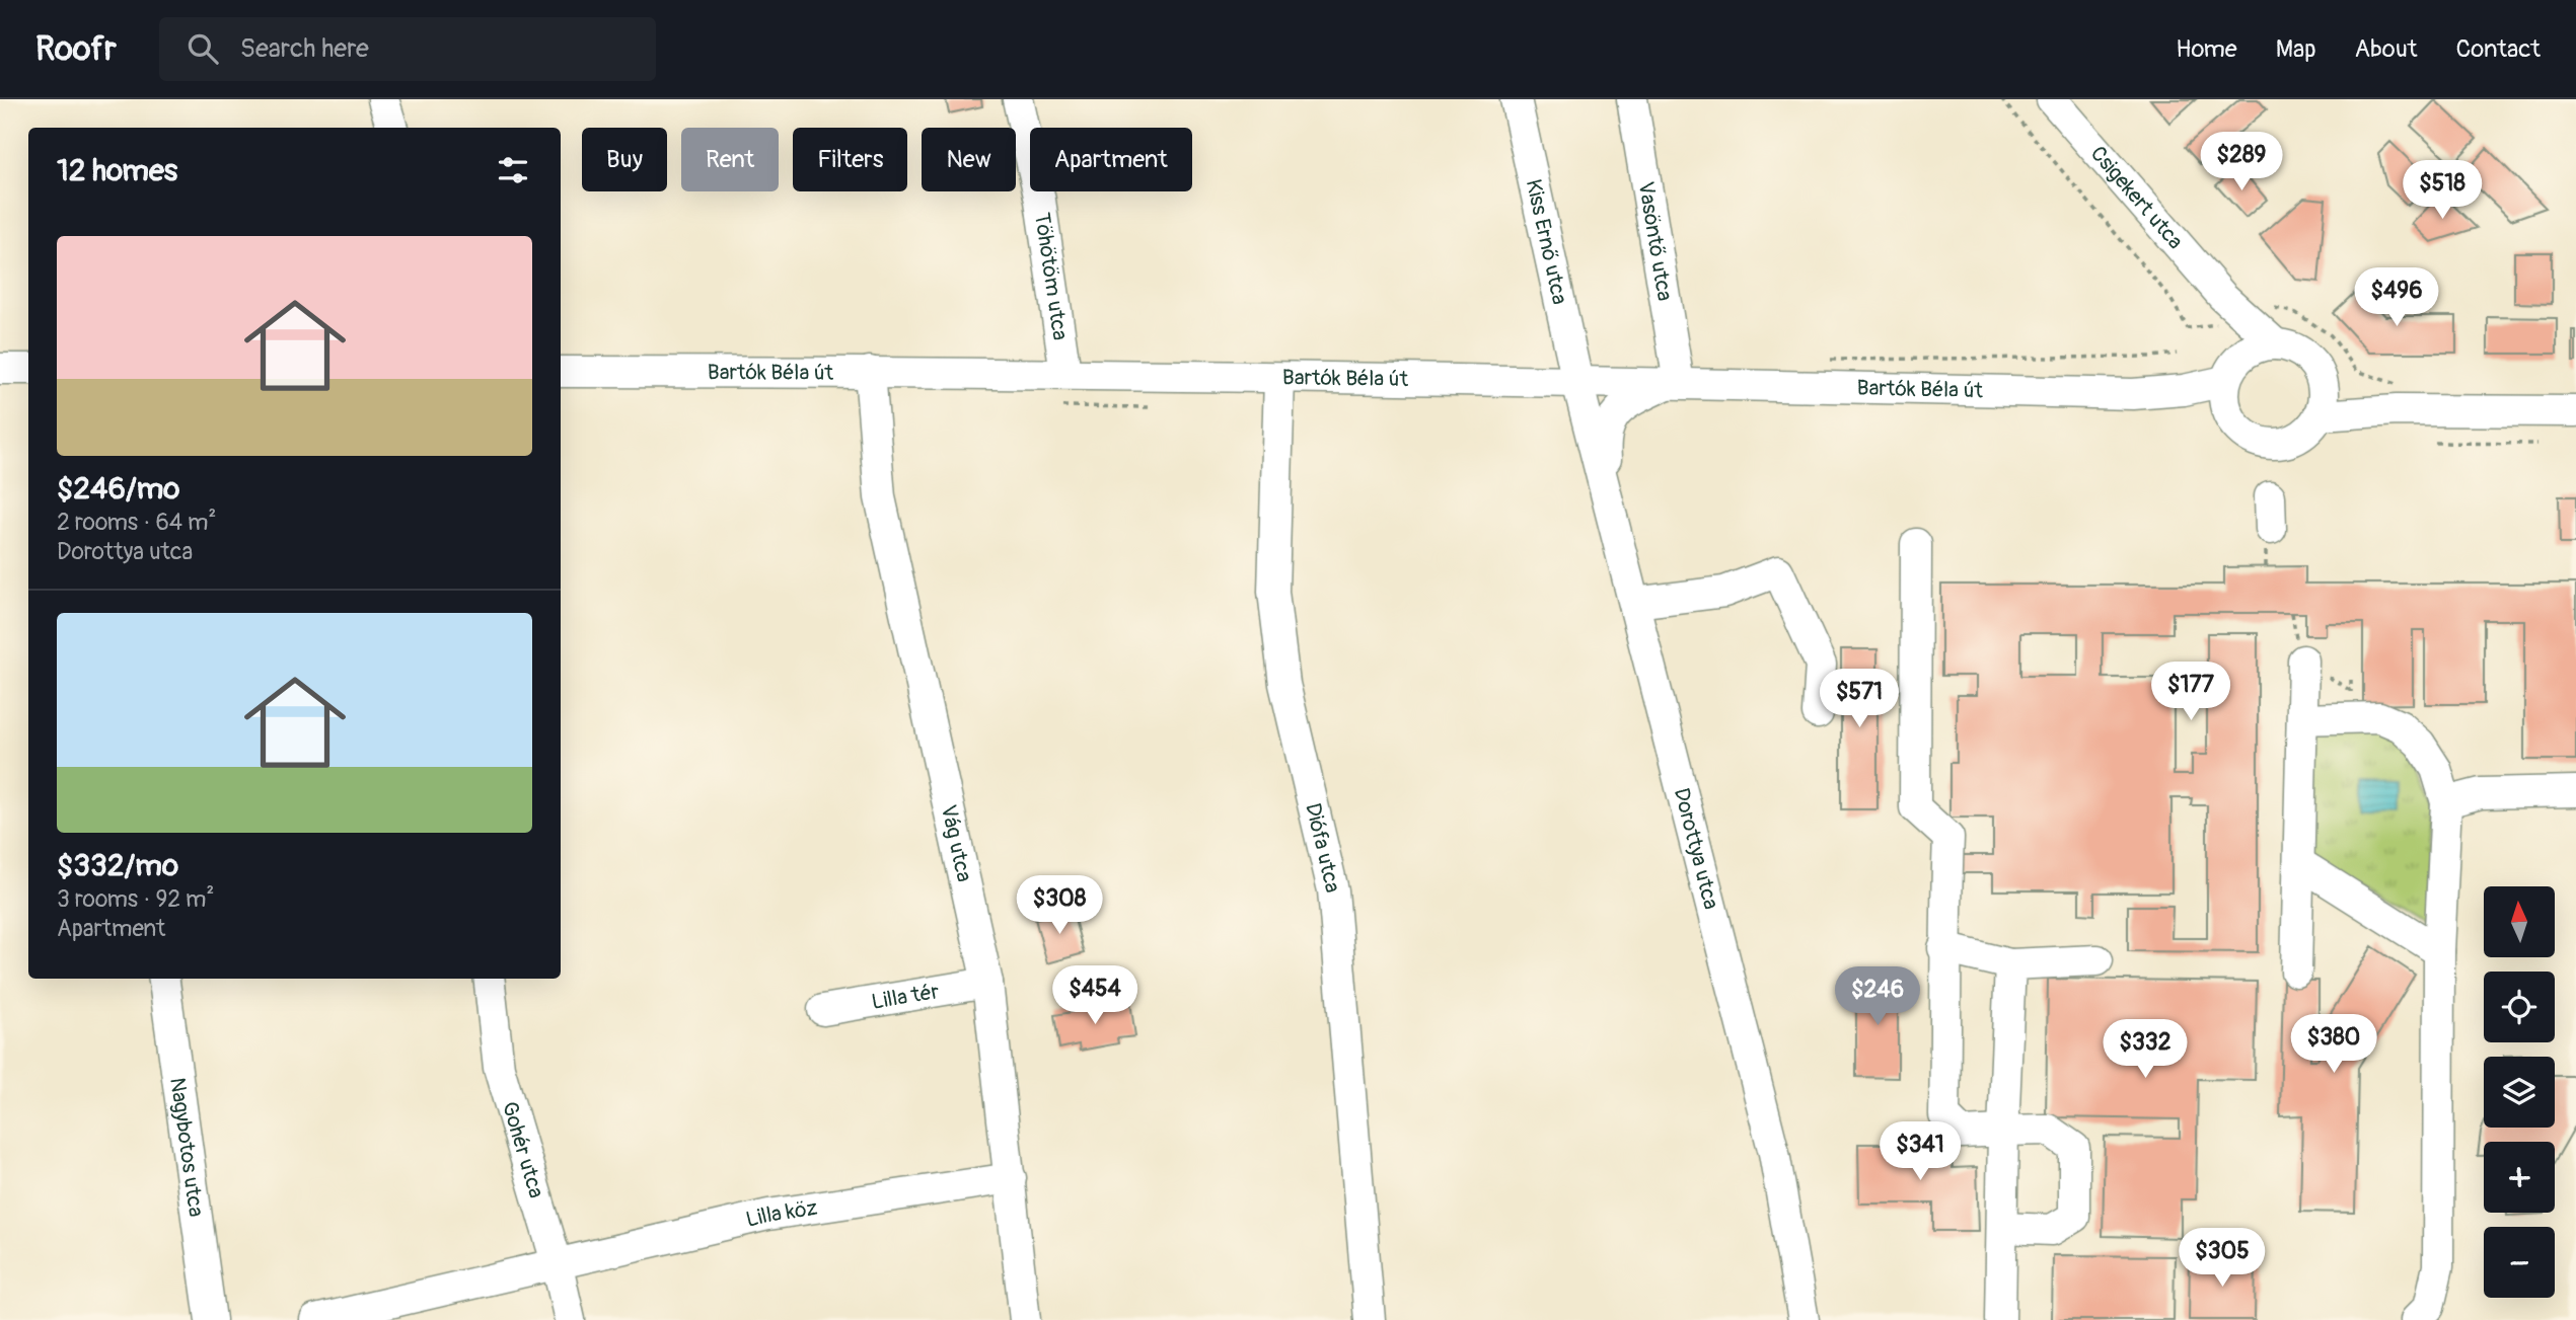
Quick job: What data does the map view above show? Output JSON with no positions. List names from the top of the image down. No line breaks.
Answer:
{"streets":{"street":["Csigekert utca","Kiss Ernő utca","Vasöntő utca","Töhötöm utca","Bartók Béla út","Vág utca","Diófa utca","Dorottya utca","Lilla tér","Nagybotos utca","Gohér utca","Lilla köz"]},"crossings":[["Kiss Ernő utca","Bartók Béla út"],["Kiss Ernő utca","Dorottya utca"],["Vasöntő utca","Bartók Béla út"],["Töhötöm utca","Bartók Béla út"],["Bartók Béla út","Vág utca"],["Bartók Béla út","Diófa utca"],["Bartók Béla út","Dorottya utca"],["Vág utca","Lilla tér"],["Vág utca","Lilla köz"],["Gohér utca","Lilla köz"]],"north":"top","page":{"header":"Roofr","search":"Search here","nav":["Home","Map","About","Contact"],"chip":["Buy","Rent","Filters","New","Apartment"],"heading":"12 homes","price":["$289","$518","$496","$177","$571","$308","$454","$246","$380","$332","$341","$305"],"list":[{"name":"$246/mo","note":"2 rooms · 64 m² · Dorottya utca"},{"name":"$332/mo","note":"3 rooms · 92 m² · Apartment"}],"map_buttons":["+","−"]}}
